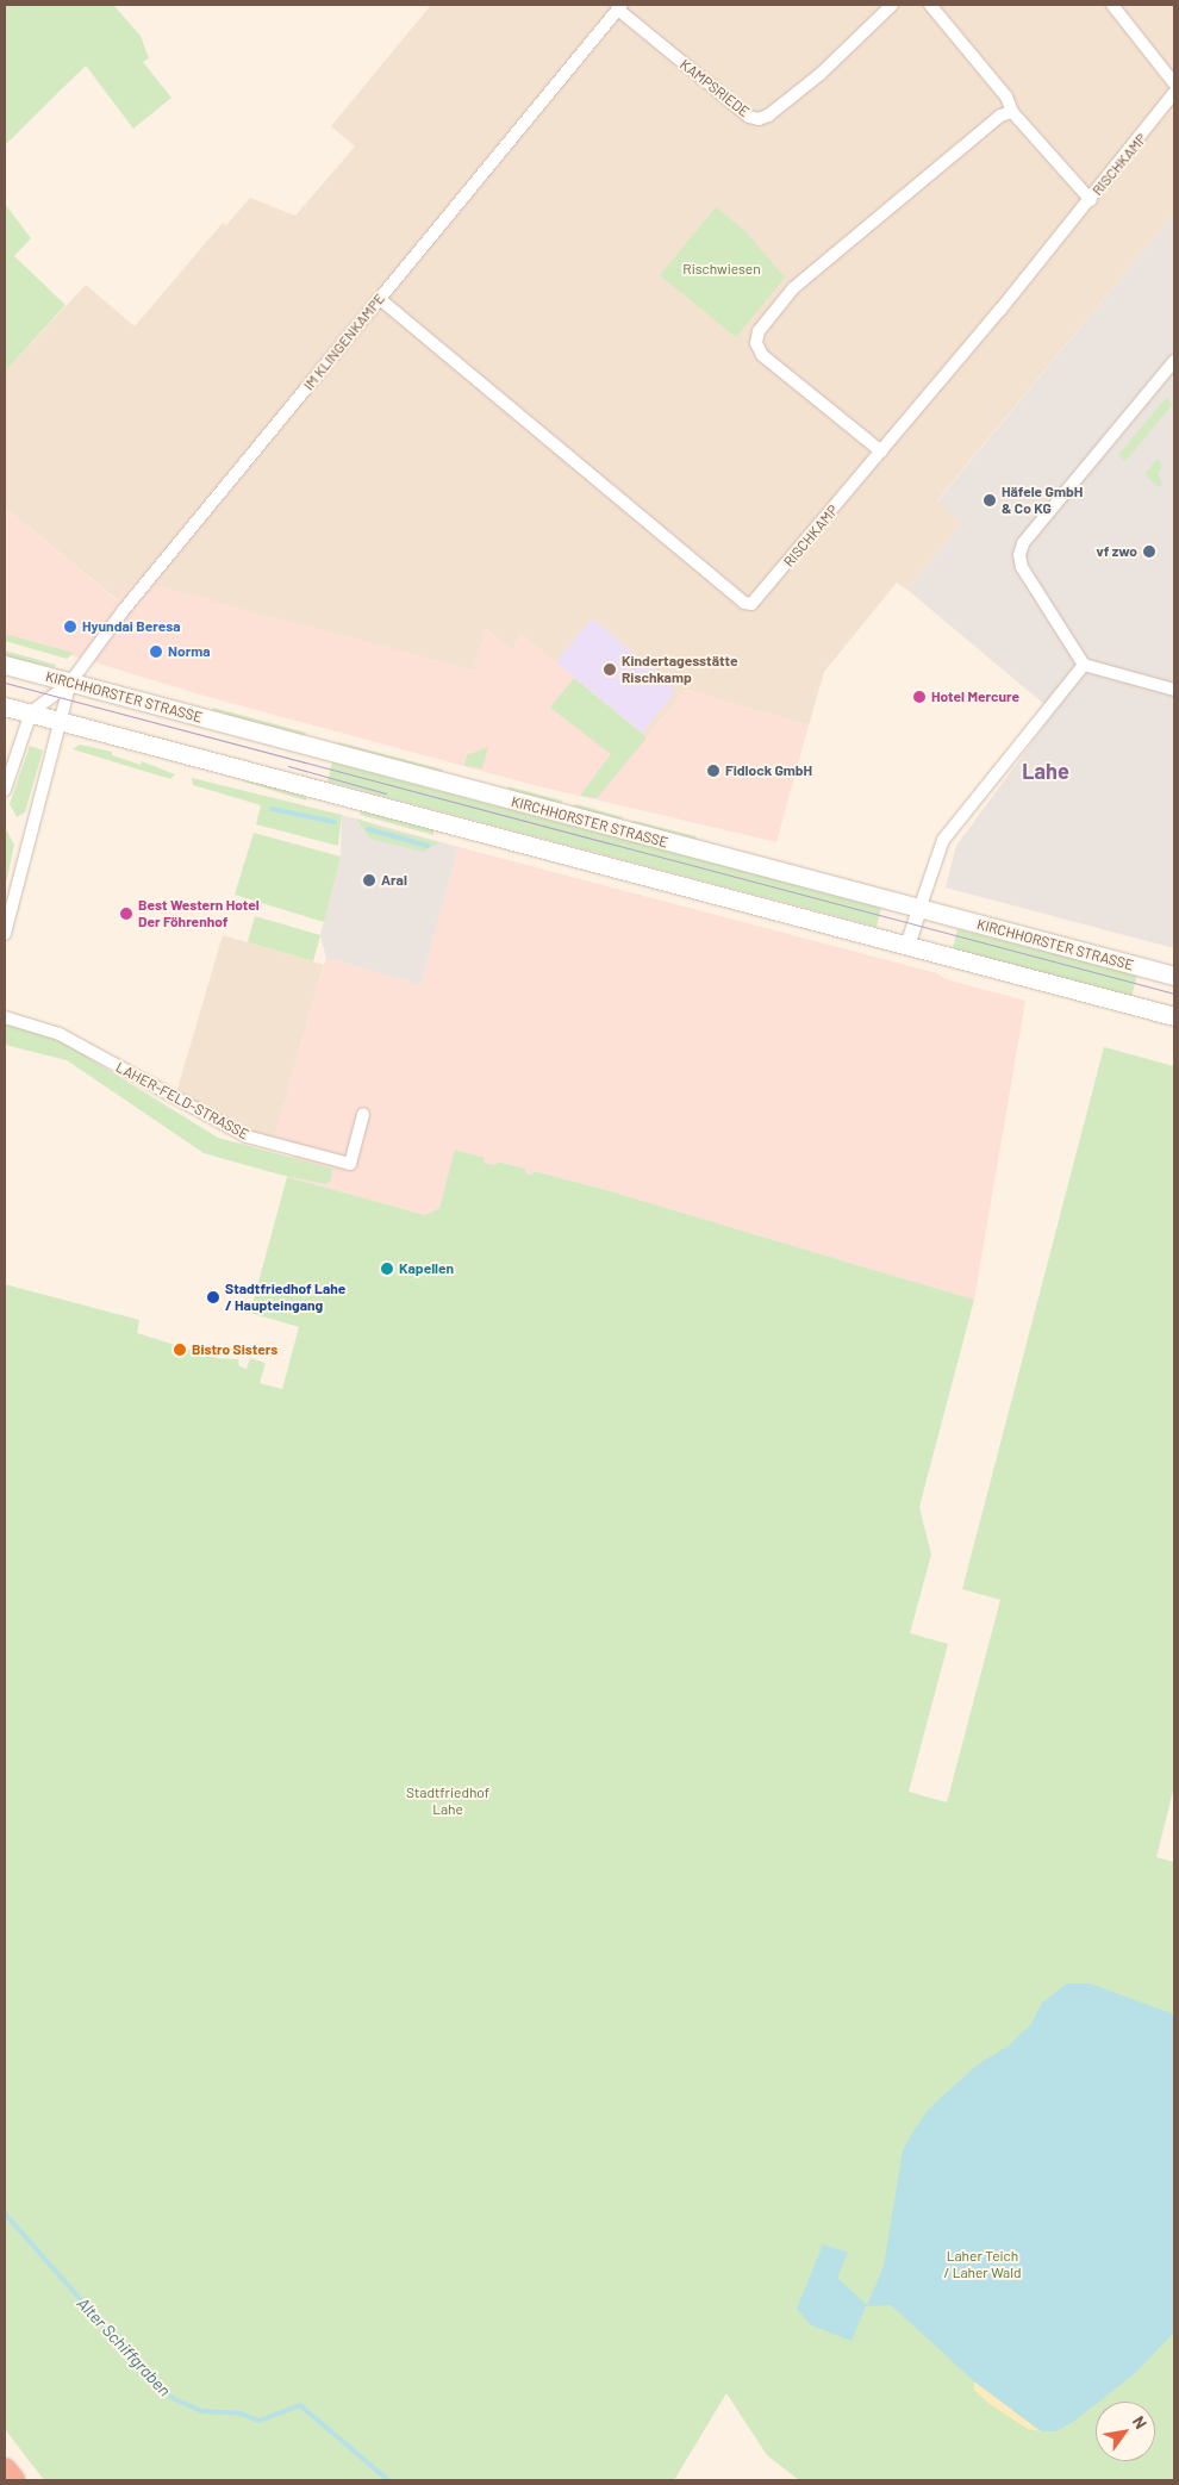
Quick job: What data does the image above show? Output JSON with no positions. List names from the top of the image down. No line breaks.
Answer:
{"streets":{"main road":["KIRCHHORSTER STRASSE"],"street":["KAMPSRIEDE","RISCHKAMP","IM KLINGENKAMPE","LAHER-FELD-STRASSE"]},"crossings":[["KAMPSRIEDE","IM KLINGENKAMPE"],["RISCHKAMP","IM KLINGENKAMPE"],["IM KLINGENKAMPE","KIRCHHORSTER STRASSE"]],"districts":["Lahe"],"water":["Alter Schiffgraben"],"parks":["Rischwiesen","Stadtfriedhof Lahe","Laher Teich / Laher Wald"],"places":["Häfele GmbH & Co KG","vf zwo","Hyundai Beresa","Norma","Kindertagesstätte Rischkamp","Hotel Mercure","Fidlock GmbH","Aral","Best Western Hotel Der Föhrenhof","Kapellen","Stadtfriedhof Lahe / Haupteingang","Bistro Sisters"],"north":"top right"}
